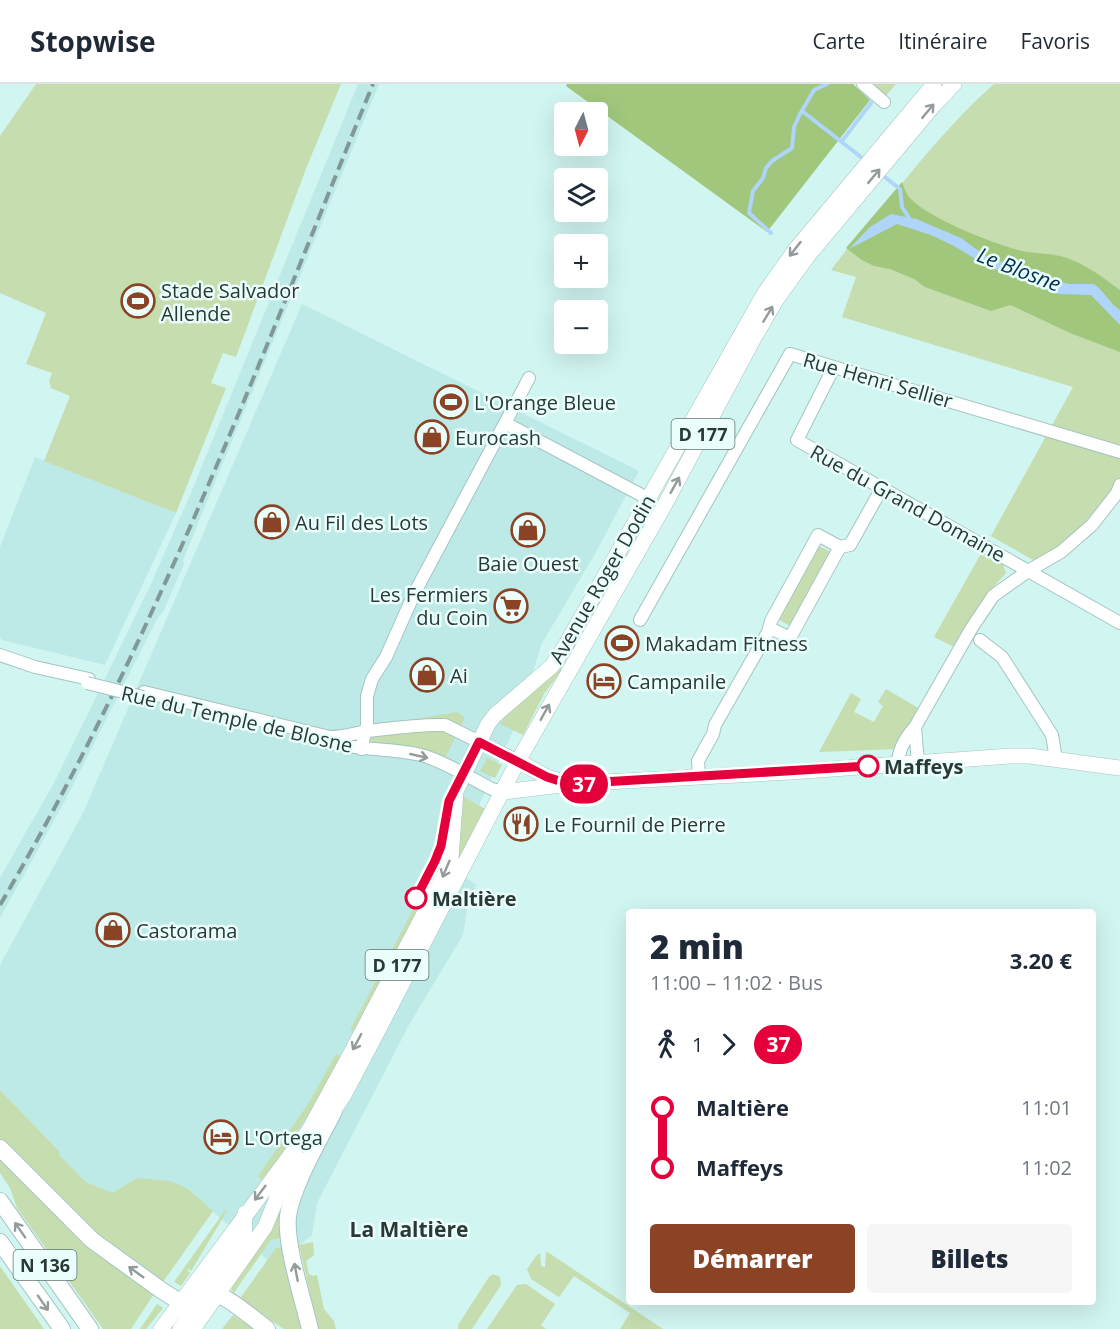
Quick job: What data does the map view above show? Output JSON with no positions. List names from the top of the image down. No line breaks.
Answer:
{"streets":{"highway":["N 136"],"main road":["D 177","Avenue Roger Dodin"],"street":["Rue Henri Sellier","Rue du Grand Domaine","Rue du Temple de Blosne"]},"crossings":[["Rue Henri Sellier","Rue du Grand Domaine"],["D 177","Avenue Roger Dodin"],["Avenue Roger Dodin","Rue du Temple de Blosne"]],"districts":["La Maltière"],"water":["Le Blosne"],"places":{"sports":["Stade Salvador Allende","L'Orange Bleue","Makadam Fitness"],"shop":["Eurocash","Au Fil des Lots","Baie Ouest","Ai","Castorama"],"supermarket":["Les Fermiers du Coin"],"hotel":["Campanile","L'Ortega"],"other":["Maffeys","Maltière"],"restaurant":["Le Fournil de Pierre"]},"lines":["bus line 37"],"north":"bottom","page":{"header":"Stopwise","nav":["Carte","Itinéraire","Favoris"],"on_map":"37","map_buttons":["+","−"],"heading":["2 min","11:00 – 11:02 · Bus","3.20 €"],"legs":["1","37"],"list":[{"name":"Maltière","value":"11:01"},{"name":"Maffeys","value":"11:02"}],"buttons":["Démarrer","Billets"]}}
